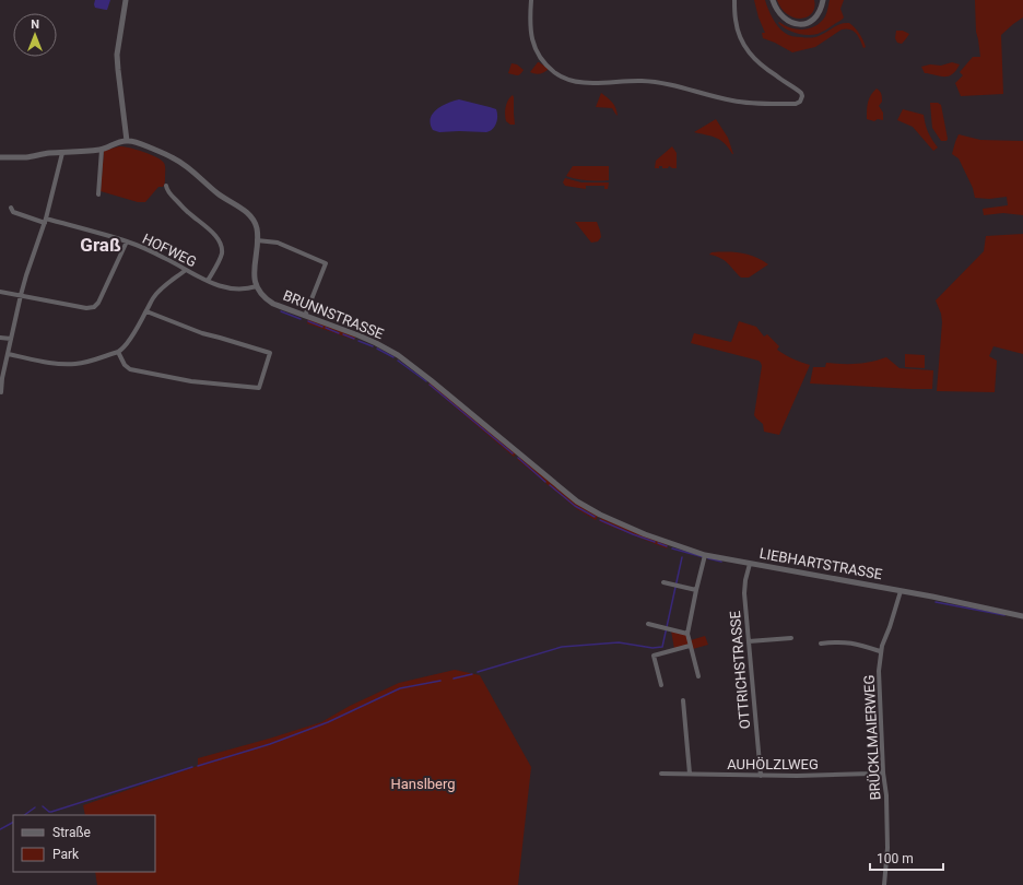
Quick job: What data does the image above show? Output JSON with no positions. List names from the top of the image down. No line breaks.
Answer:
{"streets":{"street":["HOFWEG","BRUNNSTRASSE","LIEBHARTSTRASSE","OTTRICHSTRASSE","BRÜCKLMAIERWEG","AUHÖLZLWEG"]},"crossings":[["HOFWEG","BRUNNSTRASSE"],["BRUNNSTRASSE","LIEBHARTSTRASSE"],["LIEBHARTSTRASSE","OTTRICHSTRASSE"],["LIEBHARTSTRASSE","BRÜCKLMAIERWEG"],["OTTRICHSTRASSE","AUHÖLZLWEG"],["BRÜCKLMAIERWEG","AUHÖLZLWEG"]],"districts":["Graß"],"parks":["Hanslberg"],"legend":["Straße","Park"],"scale_bar":"100 m","north":"top"}
